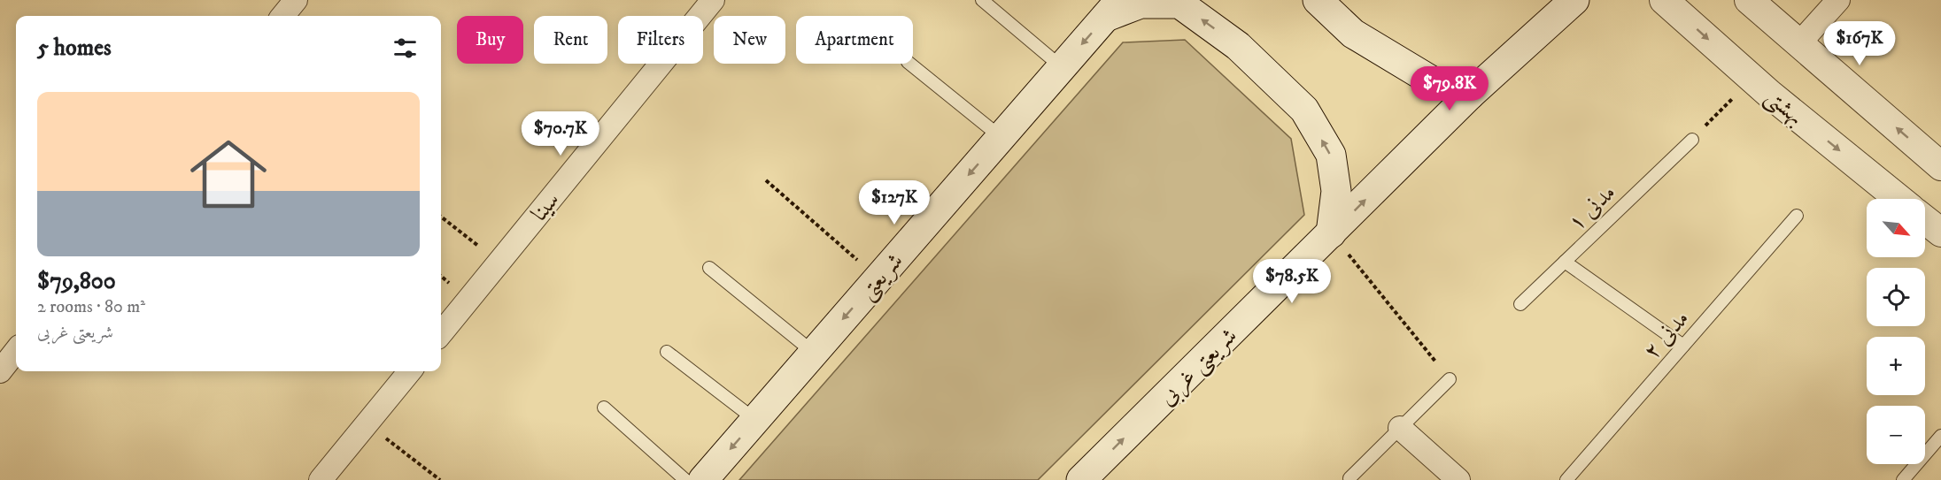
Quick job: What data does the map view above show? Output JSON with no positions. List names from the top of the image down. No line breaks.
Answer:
{"streets":{"main road":["شریعتی","شریعتی غربی"],"street":["بهشتی","سینا"],"lane":["مدنی ۱","مدنی ۲"]},"one_way":["شریعتی","شریعتی غربی"],"north":"bottom right","page":{"chip":["Buy","Rent","Filters","New","Apartment"],"heading":"5 homes","price":["$167K","$79.8K","$70.7K","$127K","$78.5K"],"list":[{"name":"$79,800","note":"2 rooms · 80 m² · شریعتی غربی"}],"map_buttons":["+","−"]}}
